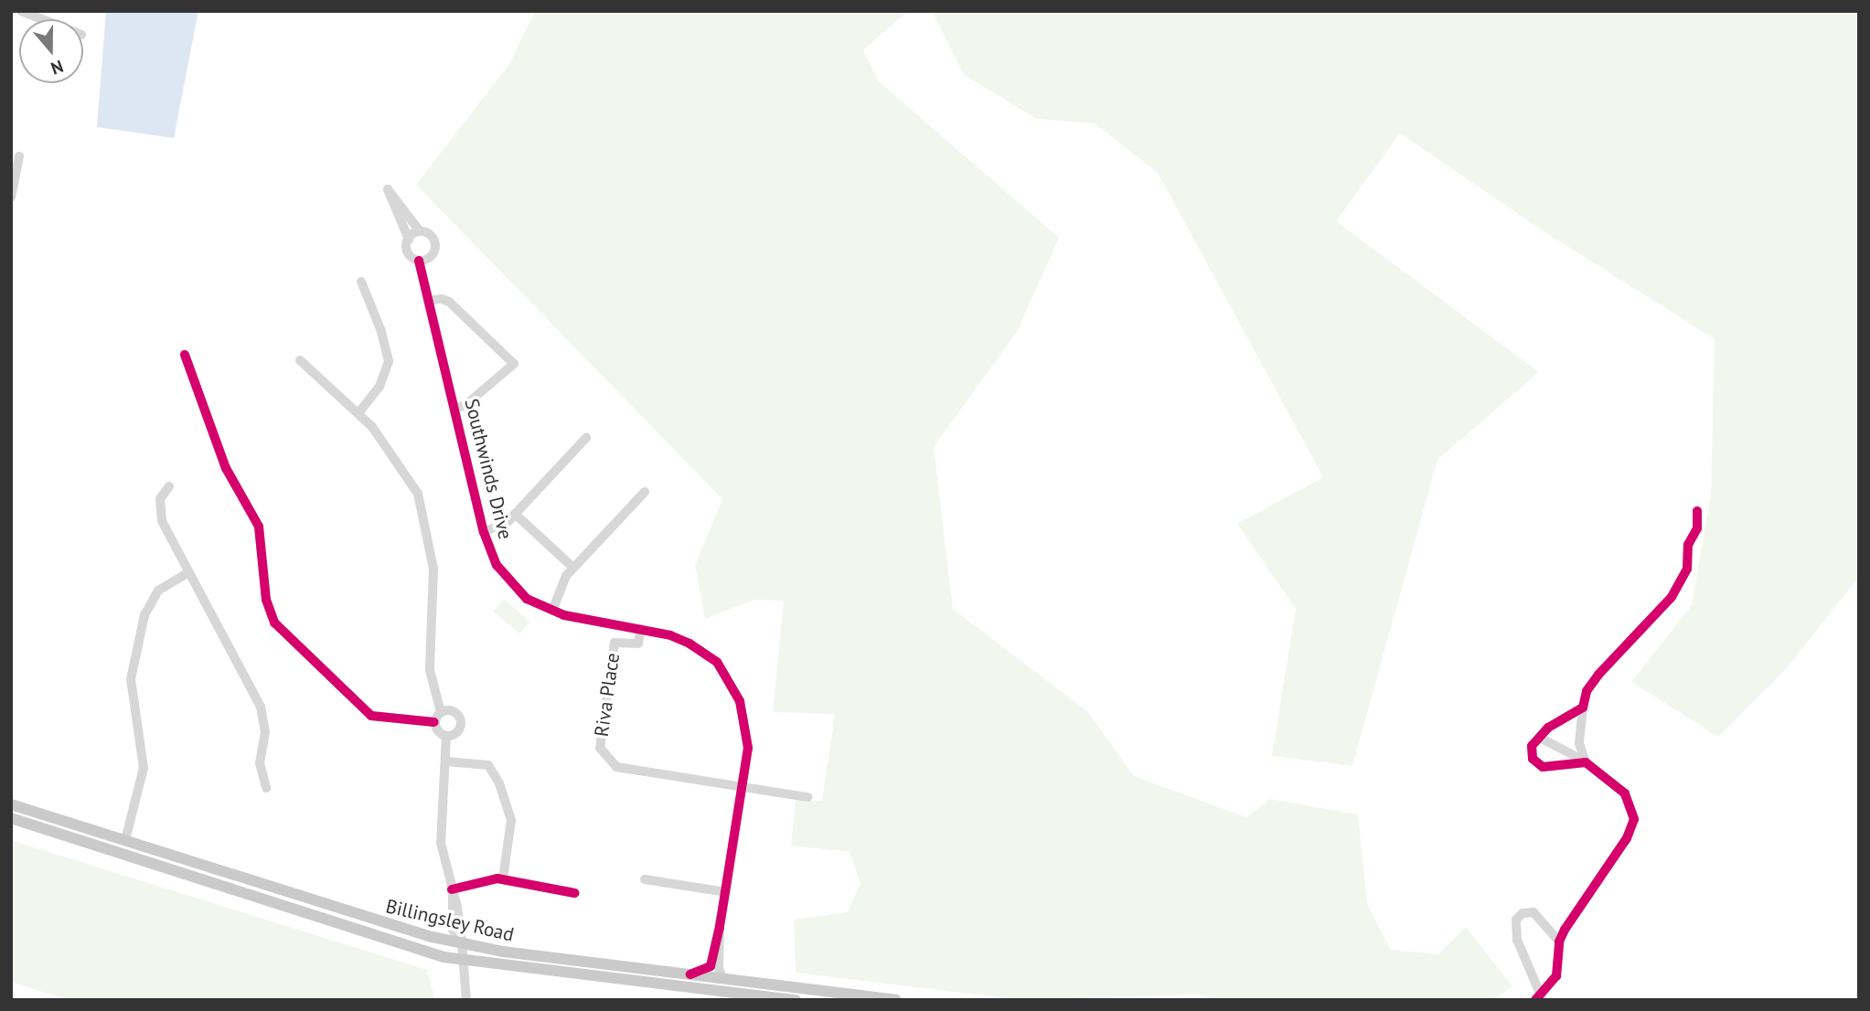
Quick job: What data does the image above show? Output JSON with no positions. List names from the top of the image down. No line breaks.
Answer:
{"streets":{"main road":["Billingsley Road"],"street":["Southwinds Drive","Riva Place"]},"crossings":[["Southwinds Drive","Riva Place"],["Southwinds Drive","Billingsley Road"]],"north":"bottom"}
